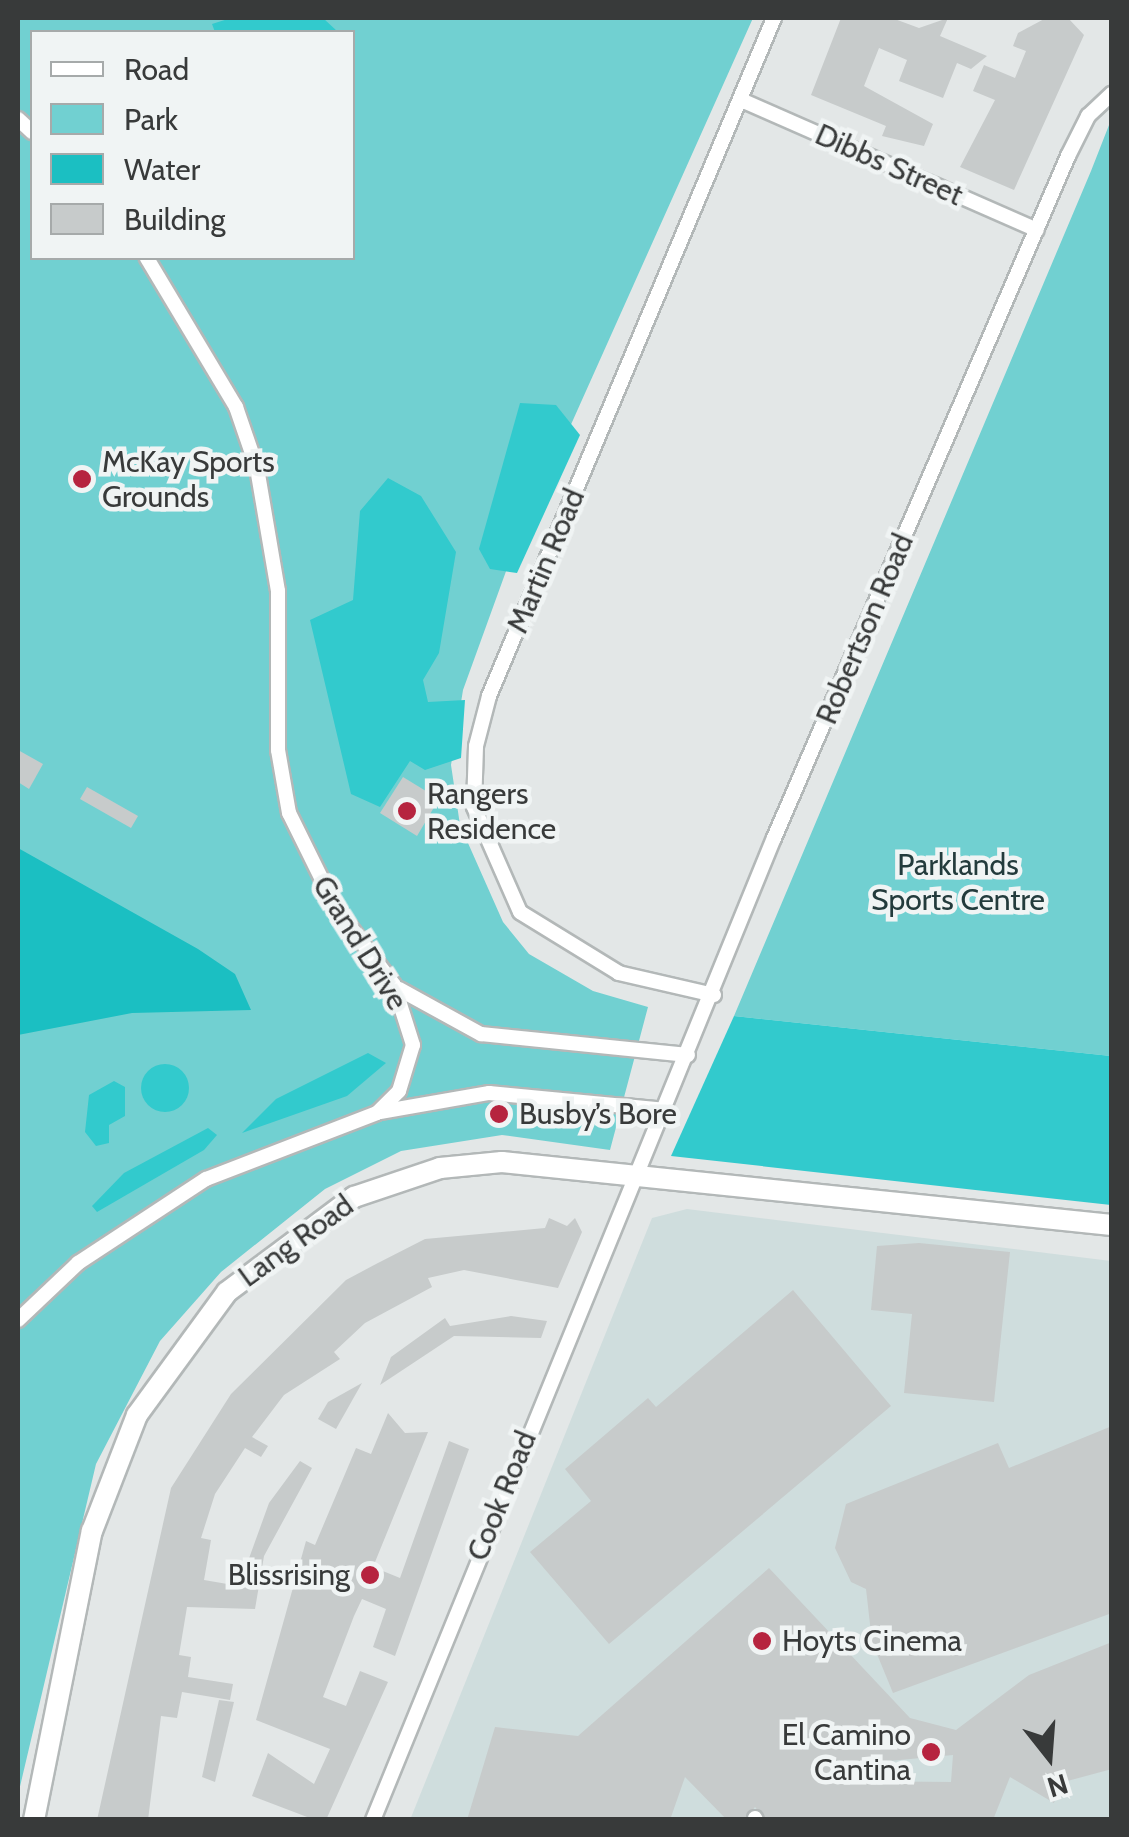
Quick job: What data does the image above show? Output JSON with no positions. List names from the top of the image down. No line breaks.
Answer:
{"streets":{"street":["Dibbs Street","Martin Road","Robertson Road","Grand Drive","Lang Road","Cook Road"]},"crossings":[["Dibbs Street","Martin Road"],["Dibbs Street","Robertson Road"],["Martin Road","Robertson Road"],["Robertson Road","Lang Road"],["Robertson Road","Cook Road"],["Lang Road","Cook Road"]],"parks":["Parklands Sports Centre"],"places":["McKay Sports Grounds","Rangers Residence","Busby’s Bore","Blissrising","Hoyts Cinema","El Camino Cantina"],"legend":["Road","Park","Water","Building"],"north":"bottom"}
